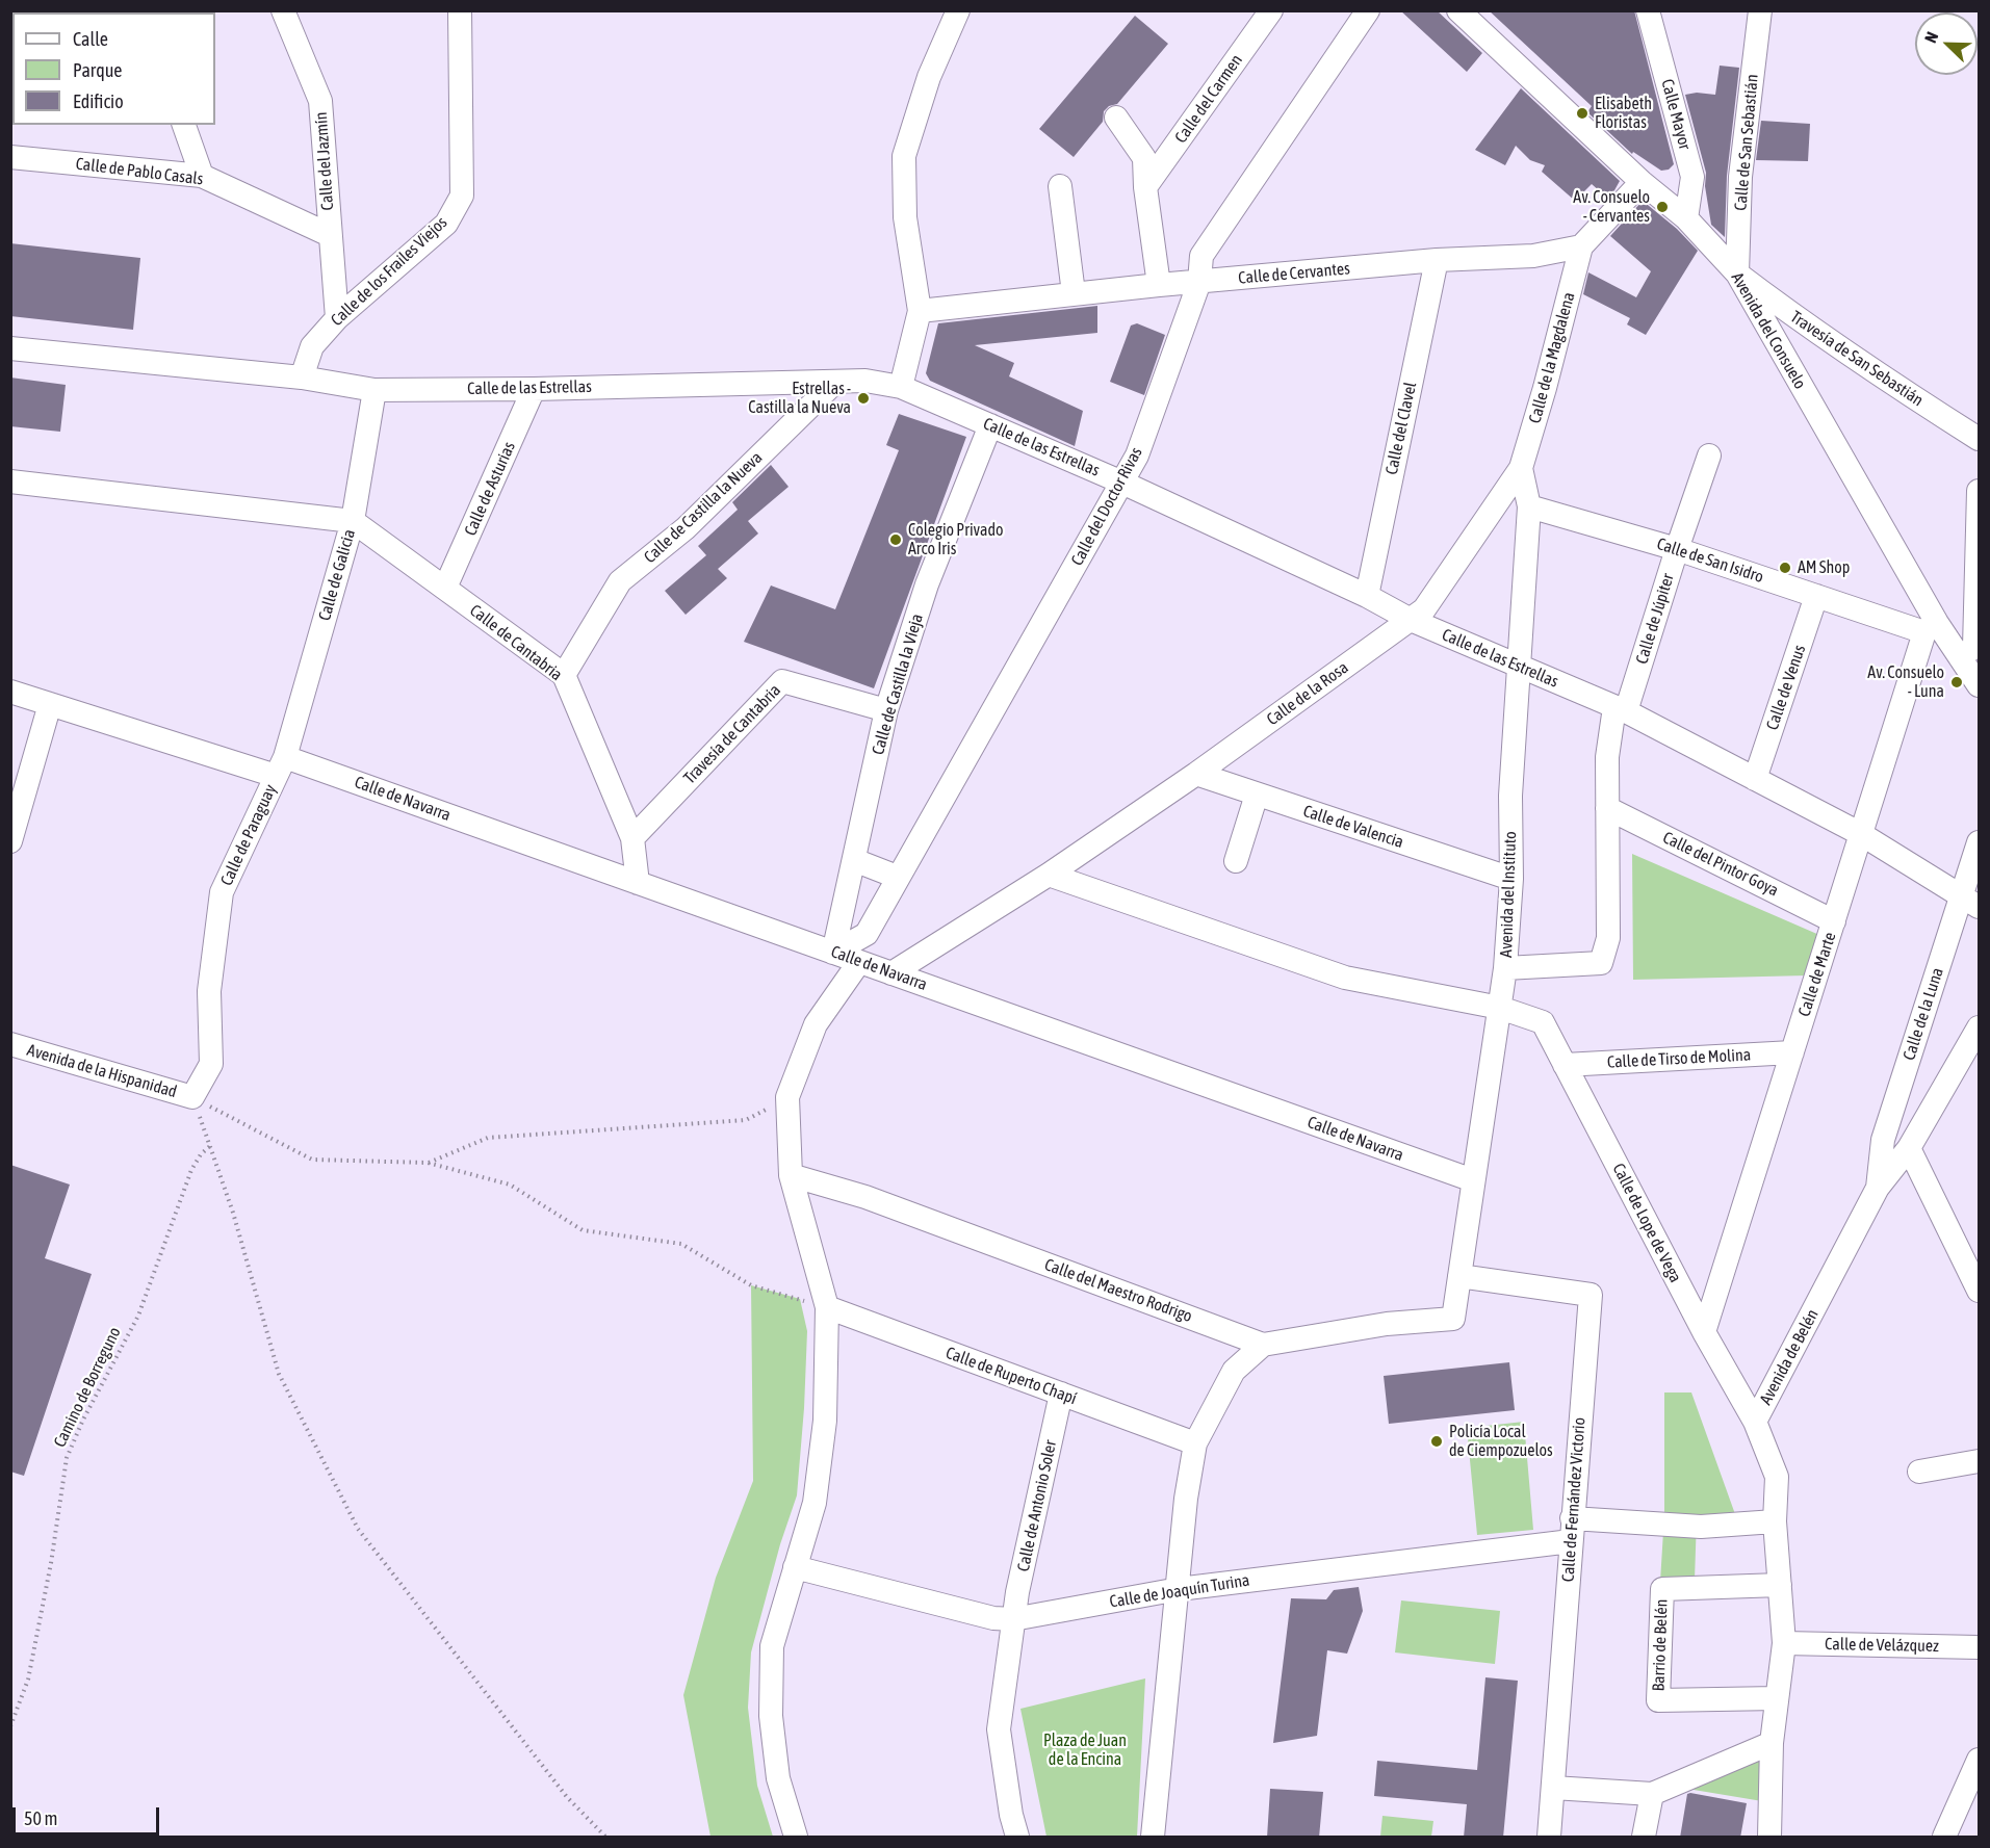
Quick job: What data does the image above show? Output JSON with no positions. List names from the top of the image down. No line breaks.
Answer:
{"streets":{"street":["Calle del Carmen","Calle Mayor","Calle de San Sebastián","Calle del Jazmín","Calle de Pablo Casals","Calle de los Frailes Viejos","Calle de Cervantes","Avenida del Consuelo","Calle de la Magdalena","Travesía de San Sebastián","Calle de las Estrellas","Calle del Clavel","Calle de Asturias","Calle del Doctor Rivas","Calle de Castilla la Nueva","Calle de San Isidro","Calle de Galicia","Calle de Júpiter","Calle de Cantabria","Calle de Castilla la Vieja","Calle de Venus","Calle de la Rosa","Travesía de Cantabria","Calle de Navarra","Calle de Valencia","Calle de Paraguay","Calle del Pintor Goya","Avenida del Instituto","Calle de Marte","Calle de la Luna","Calle de Tirso de Molina","Avenida de la Hispanidad","Calle de Lope de Vega","Calle del Maestro Rodrigo","Avenida de Belén","Calle de Ruperto Chapí","Calle de Fernández Victorio","Calle de Antonio Soler","Calle de Joaquín Turina","Barrio de Belén","Calle de Velázquez"],"path":["Camino de Borreguno"]},"crossings":[["Calle Mayor","Avenida del Consuelo"],["Calle de San Sebastián","Avenida del Consuelo"],["Calle de San Sebastián","Travesía de San Sebastián"],["Calle del Jazmín","Calle de Pablo Casals"],["Calle del Jazmín","Calle de los Frailes Viejos"],["Calle de los Frailes Viejos","Calle de las Estrellas"],["Calle de Cervantes","Calle de la Magdalena"],["Calle de Cervantes","Calle del Clavel"],["Calle de Cervantes","Calle del Doctor Rivas"],["Avenida del Consuelo","Travesía de San Sebastián"],["Avenida del Consuelo","Calle de San Isidro"],["Avenida del Consuelo","Calle de Marte"],["Calle de la Magdalena","Calle de la Rosa"],["Calle de la Magdalena","Avenida del Instituto"],["Calle de las Estrellas","Calle del Clavel"],["Calle de las Estrellas","Calle de Asturias"],["Calle de las Estrellas","Calle del Doctor Rivas"],["Calle de las Estrellas","Calle de Castilla la Nueva"],["Calle de las Estrellas","Calle de Galicia"],["Calle de las Estrellas","Calle de Júpiter"],["Calle de las Estrellas","Calle de Castilla la Vieja"],["Calle de las Estrellas","Calle de Venus"],["Calle de las Estrellas","Calle de la Rosa"],["Calle de las Estrellas","Avenida del Instituto"],["Calle de las Estrellas","Calle de Marte"],["Calle de las Estrellas","Calle de la Luna"],["Calle de Asturias","Calle de Cantabria"],["Calle del Doctor Rivas","Calle de Castilla la Vieja"],["Calle del Doctor Rivas","Calle de Navarra"],["Calle de Castilla la Nueva","Calle de Cantabria"],["Calle de San Isidro","Calle de Júpiter"],["Calle de San Isidro","Calle de Venus"],["Calle de San Isidro","Avenida del Instituto"],["Calle de San Isidro","Calle de Marte"],["Calle de Galicia","Calle de Cantabria"],["Calle de Galicia","Calle de Navarra"],["Calle de Galicia","Calle de Paraguay"],["Calle de Cantabria","Travesía de Cantabria"],["Calle de Cantabria","Calle de Navarra"],["Calle de Castilla la Vieja","Travesía de Cantabria"],["Calle de Castilla la Vieja","Calle de Navarra"],["Calle de la Rosa","Calle de Navarra"],["Calle de la Rosa","Calle de Valencia"],["Calle de la Rosa","Avenida del Instituto"],["Calle de Navarra","Calle de Paraguay"],["Calle de Navarra","Avenida del Instituto"],["Calle de Valencia","Avenida del Instituto"],["Calle de Paraguay","Avenida de la Hispanidad"],["Calle del Pintor Goya","Calle de Marte"],["Avenida del Instituto","Calle de Lope de Vega"],["Avenida del Instituto","Calle del Maestro Rodrigo"],["Avenida del Instituto","Calle de Fernández Victorio"],["Calle de Marte","Calle de Tirso de Molina"],["Calle de Marte","Calle de Lope de Vega"],["Calle de la Luna","Avenida de Belén"],["Calle de Tirso de Molina","Calle de Lope de Vega"],["Calle de Lope de Vega","Avenida de Belén"],["Avenida de Belén","Barrio de Belén"],["Avenida de Belén","Calle de Velázquez"],["Calle de Ruperto Chapí","Calle de Antonio Soler"],["Calle de Fernández Victorio","Calle de Joaquín Turina"],["Calle de Antonio Soler","Calle de Joaquín Turina"]],"parks":["Plaza de Juan de la Encina"],"places":["Elisabeth Floristas","Av. Consuelo - Cervantes","Estrellas - Castilla la Nueva","Colegio Privado Arco Iris","AM Shop","Av. Consuelo - Luna","Policía Local de Ciempozuelos"],"legend":["Calle","Parque","Edificio"],"scale_bar":"50 m","north":"top left"}
